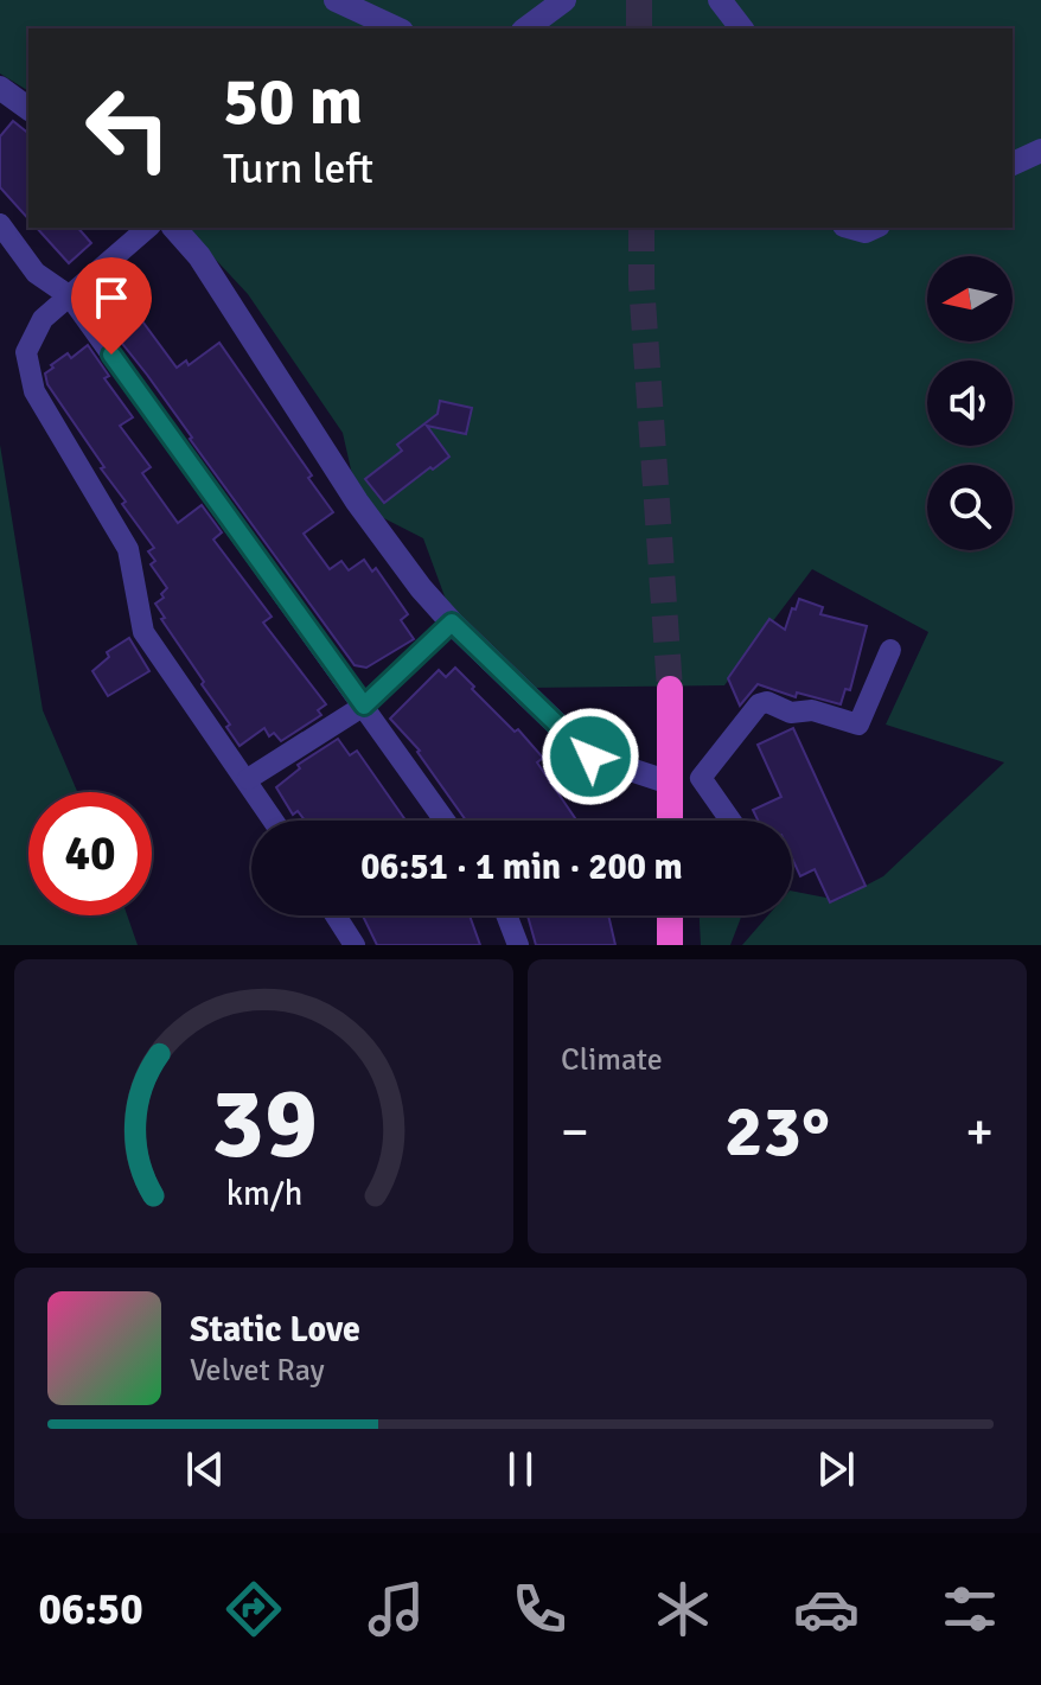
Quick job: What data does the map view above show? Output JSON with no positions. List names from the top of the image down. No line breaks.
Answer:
{"north":"left","page":{"turn":["50 m","Turn left"],"limit":"40","trip":"06:51 · 1 min · 200 m","tile":"Climate","heat":["−","23°","+"],"song":["Static Love","Velvet Ray"],"tabs":"06:50","gauge":["39","km/h"]}}
